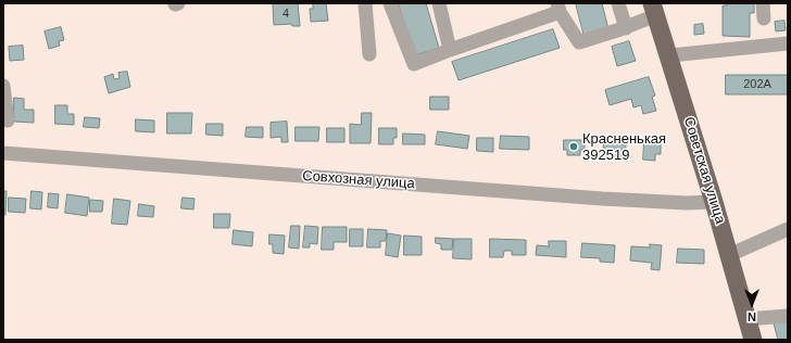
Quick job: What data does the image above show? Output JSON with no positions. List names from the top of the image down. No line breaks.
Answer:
{"streets":{"main road":["Советская улица"],"street":["Совхозная улица"]},"crossings":[["Советская улица","Совхозная улица"]],"places":["Красненькая 392519"],"house_numbers":["4","202А"],"north":"bottom"}
